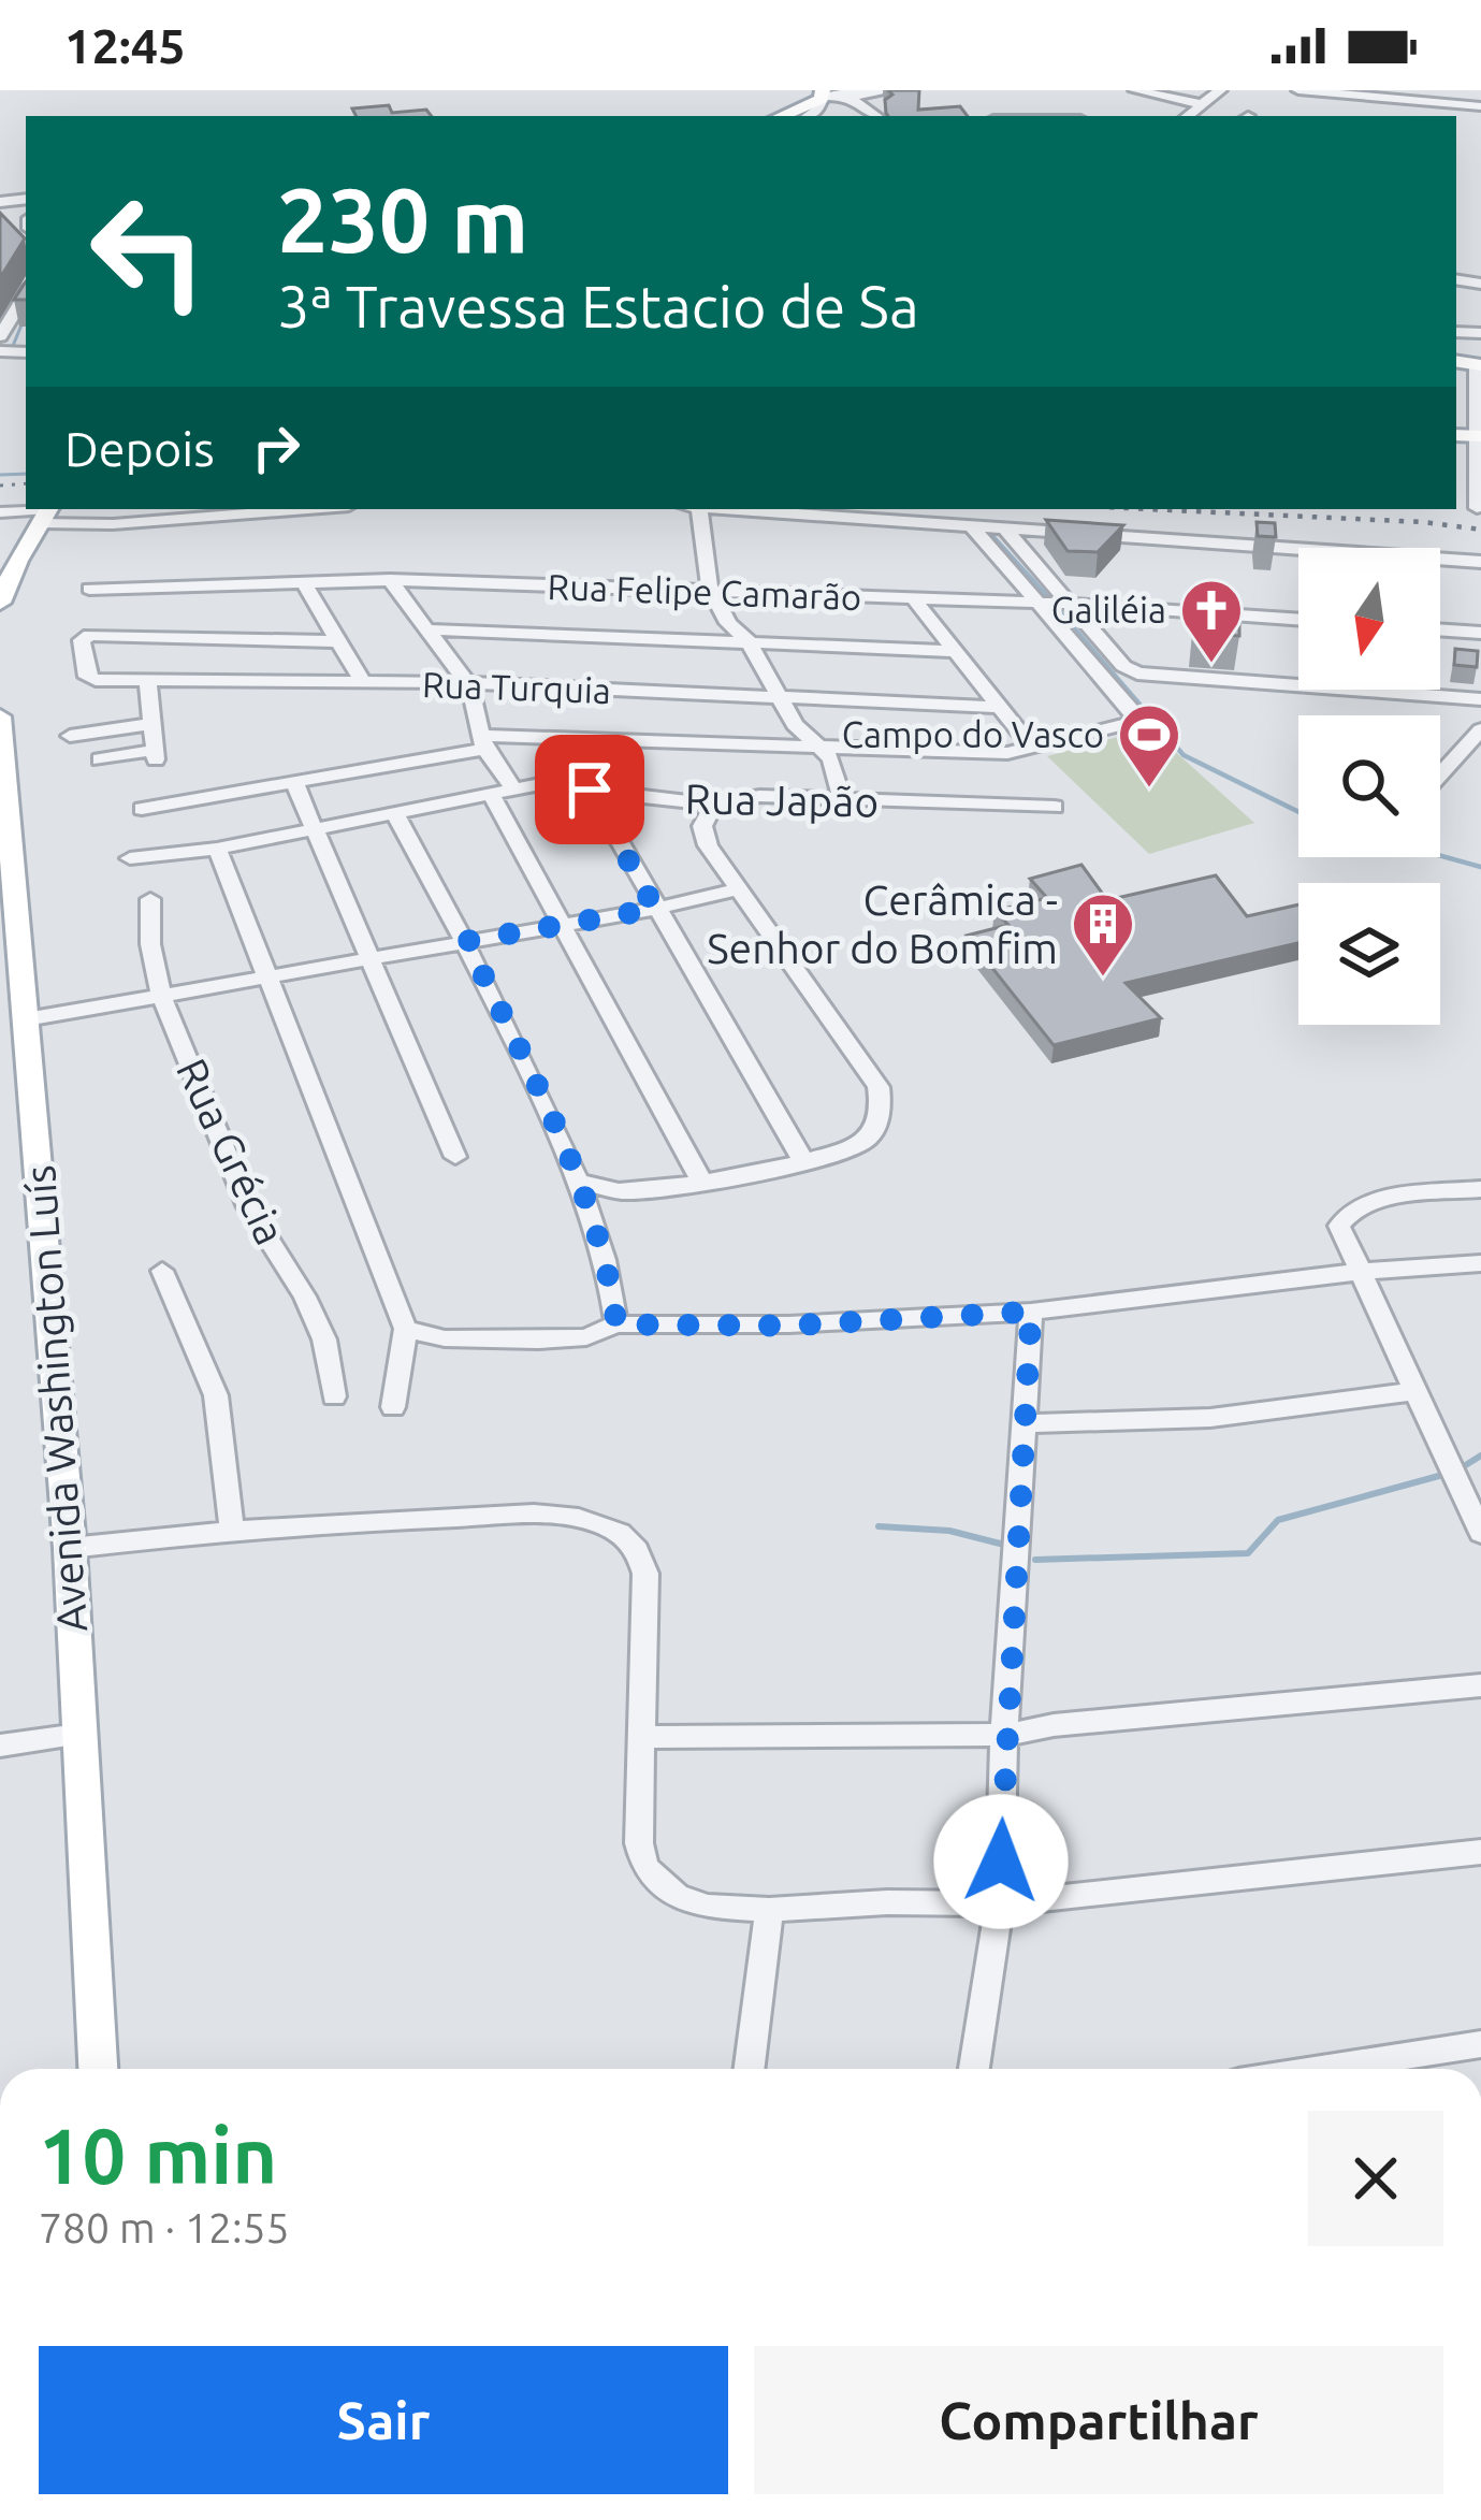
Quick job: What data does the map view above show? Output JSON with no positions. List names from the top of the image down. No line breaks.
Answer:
{"streets":{"main road":["Avenida Washington Luís"],"street":["Rua Felipe Camarão","Rua Turquia","Rua Japão","Rua Grécia"]},"places":{"church":["Galiléia"],"sports":["Campo do Vasco"],"building":["Cerâmica - Senhor do Bomfim"]},"north":"bottom","page":{"status":"12:45","turn":["230 m","3ª Travessa Estacio de Sa"],"then":"Depois","heading":["10 min","780 m · 12:55"],"buttons":["Sair","Compartilhar"]}}
